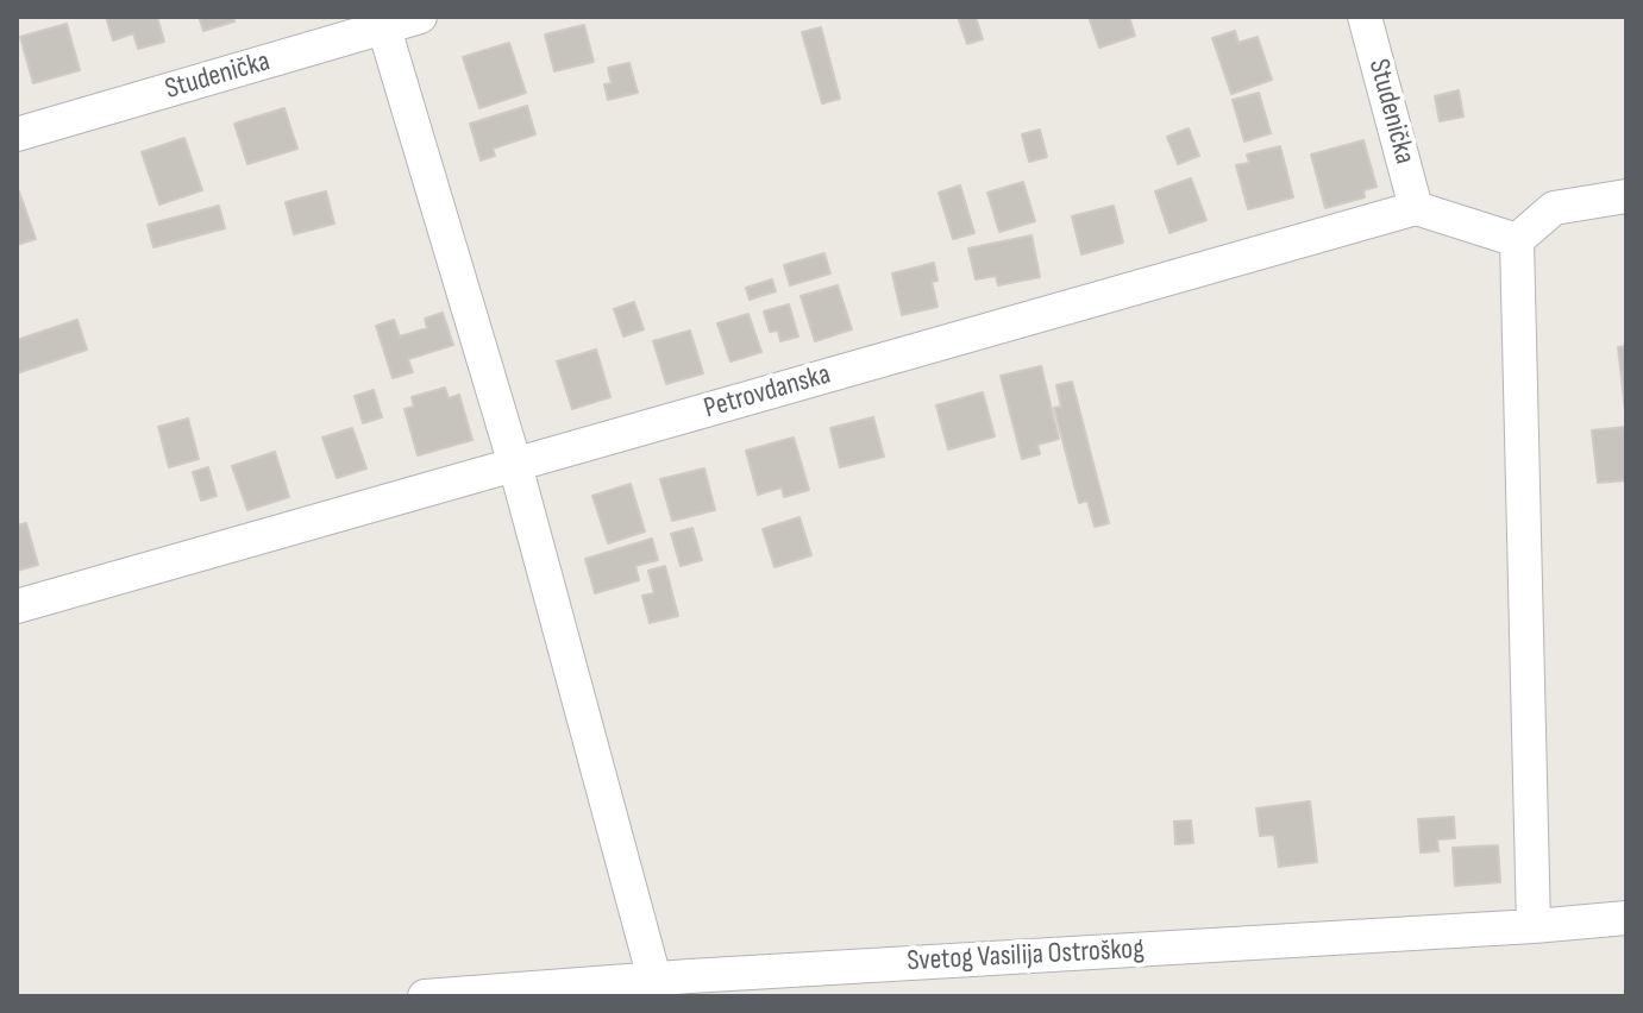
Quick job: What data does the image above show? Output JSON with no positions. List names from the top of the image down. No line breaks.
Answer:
{"streets":{"street":["Studenička","Petrovdanska","Svetog Vasilija Ostroškog"]},"crossings":[["Studenička","Petrovdanska"]]}
